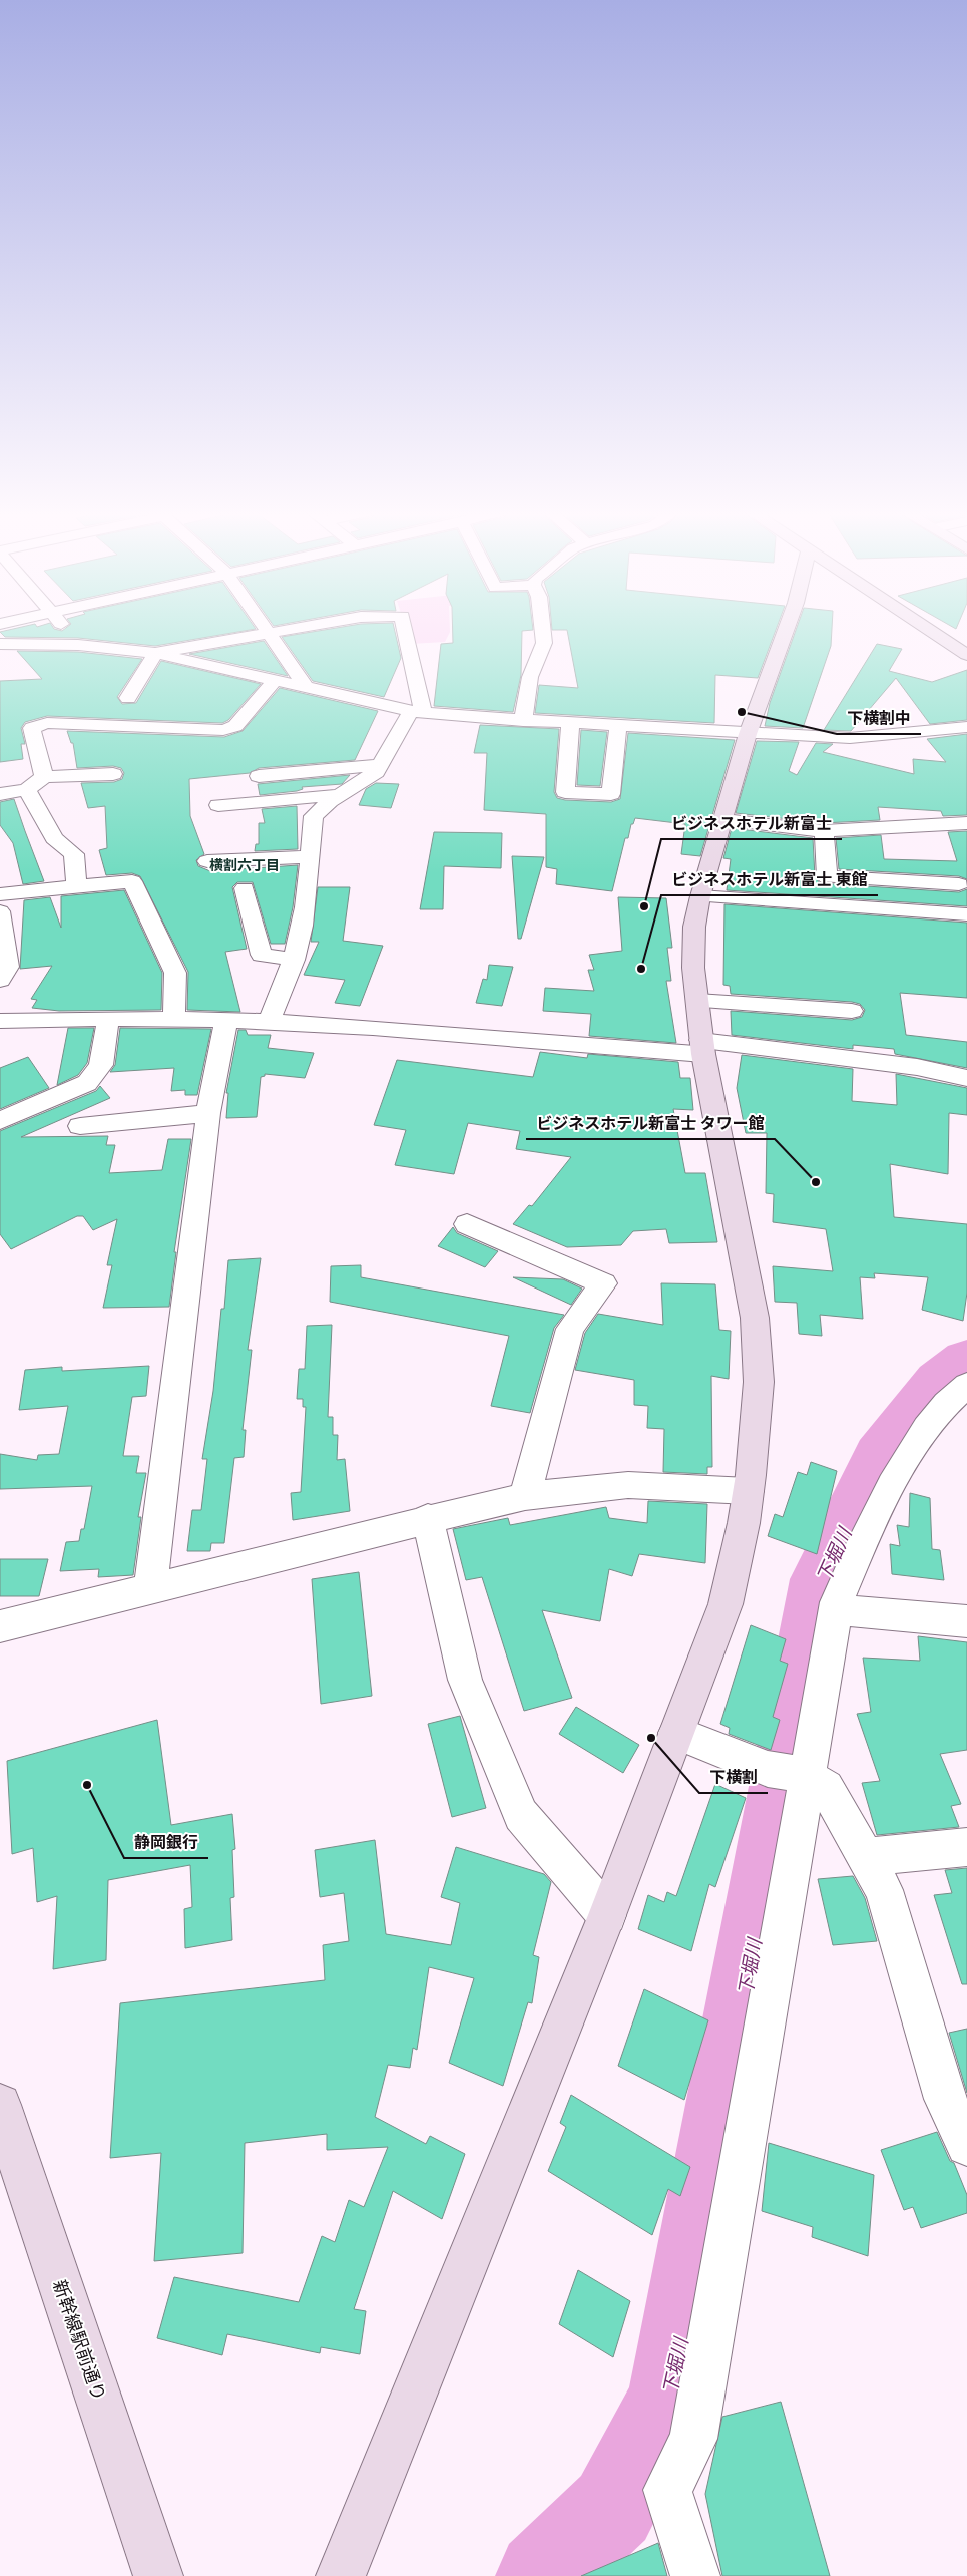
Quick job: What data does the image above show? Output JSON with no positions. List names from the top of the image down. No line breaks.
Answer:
{"streets":{"street":["新幹線駅前通り"]},"districts":["横割六丁目"],"water":["下堀川"],"places":["下横割中","ビジネスホテル新富士","ビジネスホテル新富士 東館","ビジネスホテル新富士 タワー館","下横割","静岡銀行"]}
